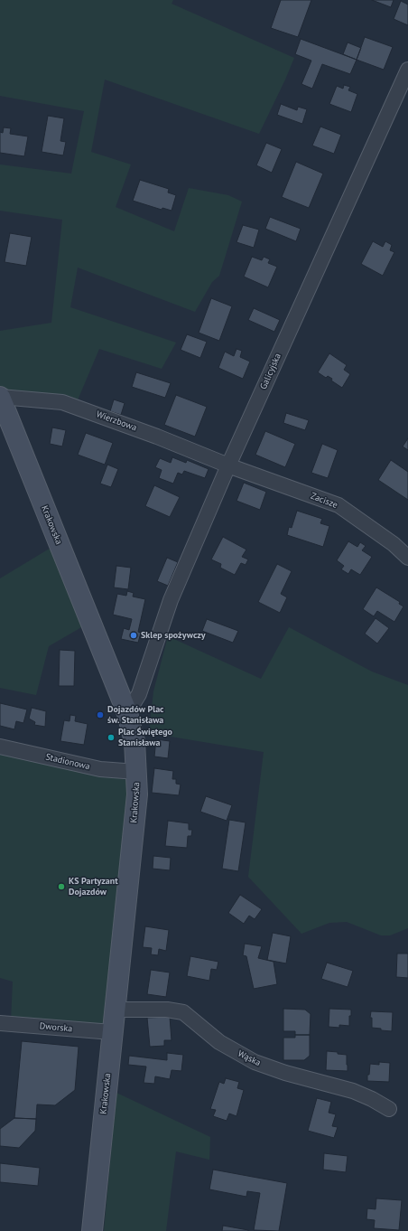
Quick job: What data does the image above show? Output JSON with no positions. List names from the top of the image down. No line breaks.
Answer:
{"streets":{"street":["Galicyjska","Wierzbowa","Zacisze","Krakowska","Stadionowa","Dworska","Wąska"]},"crossings":[["Galicyjska","Wierzbowa"],["Galicyjska","Zacisze"],["Galicyjska","Krakowska"],["Wierzbowa","Zacisze"],["Wierzbowa","Krakowska"],["Krakowska","Stadionowa"],["Krakowska","Dworska"],["Krakowska","Wąska"]],"places":["Sklep spożywczy","Dojazdów Plac św. Stanisława","Plac Świętego Stanisława","KS Partyzant Dojazdów"]}
